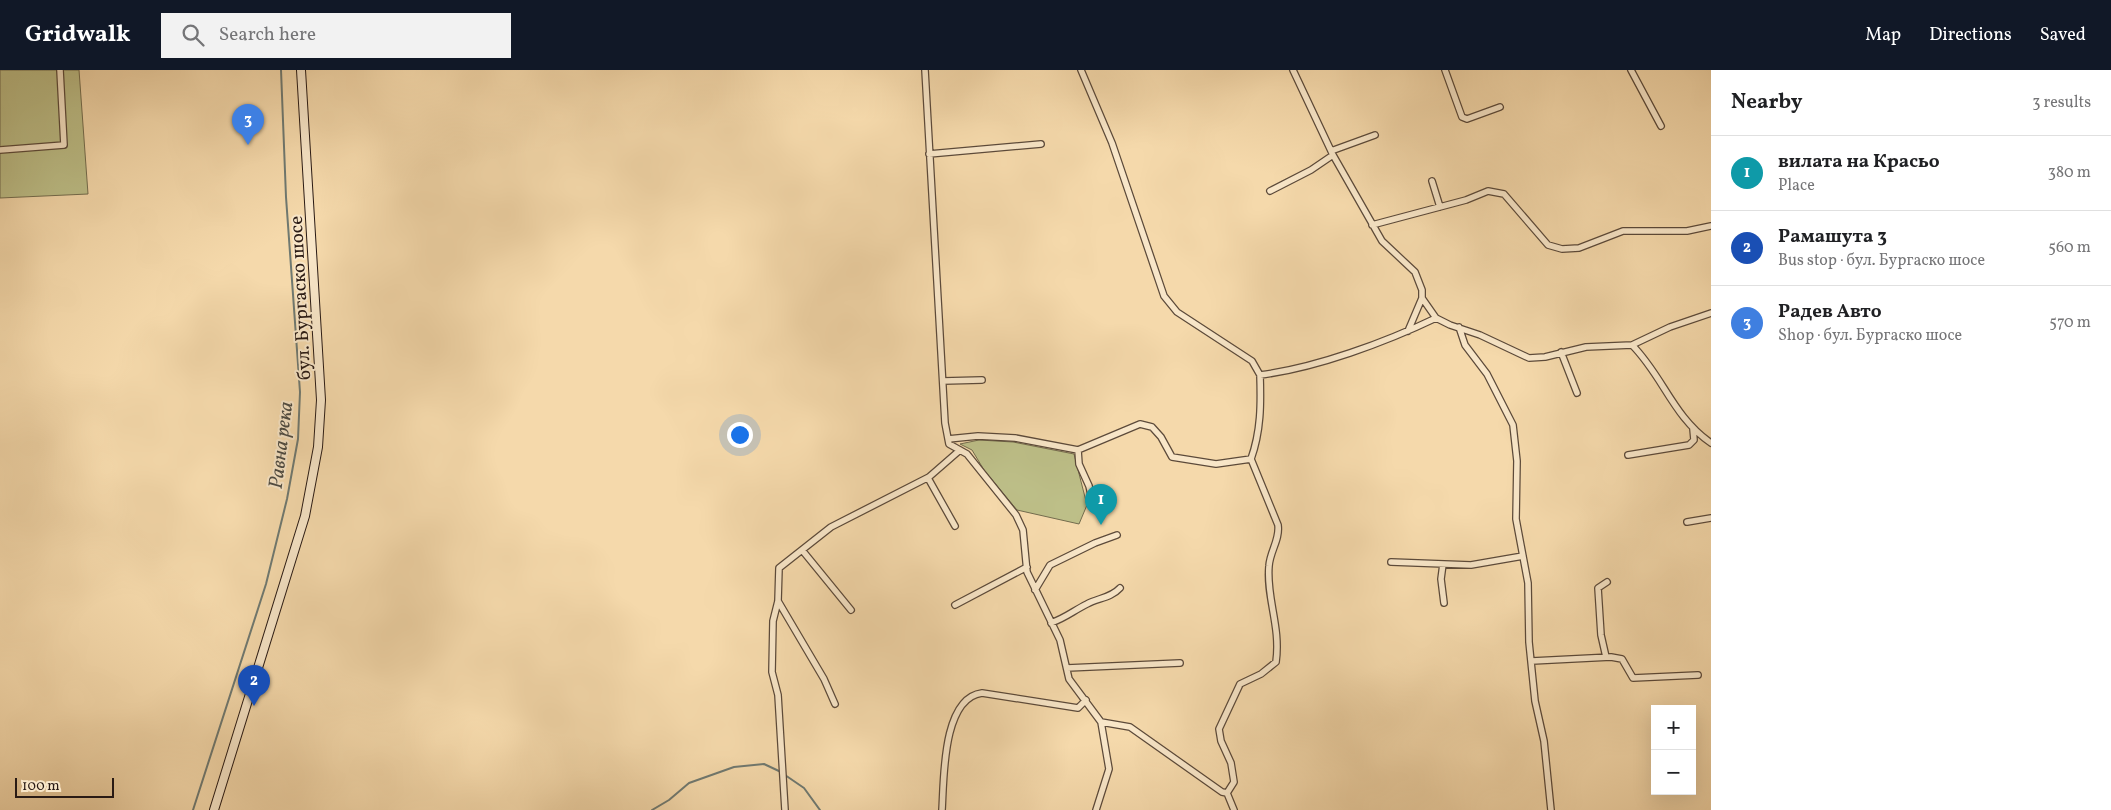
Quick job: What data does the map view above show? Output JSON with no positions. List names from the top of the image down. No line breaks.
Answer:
{"streets":{"main road":["бул. Бургаско шосе"]},"water":["Равна река"],"scale_bar":"100 m","page":{"header":"Gridwalk","search":"Search here","nav":["Map","Directions","Saved"],"heading":["Nearby","3 results"],"pins":["3","1","2"],"list":[{"mark":"1","name":"вилата на Красьо","note":"Place","value":"380 m"},{"mark":"2","name":"Рамашута 3","note":"Bus stop · бул. Бургаско шосе","value":"560 m"},{"mark":"3","name":"Радев Авто","note":"Shop · бул. Бургаско шосе","value":"570 m"}],"map_buttons":["+","−"],"scale":"100 m"}}
